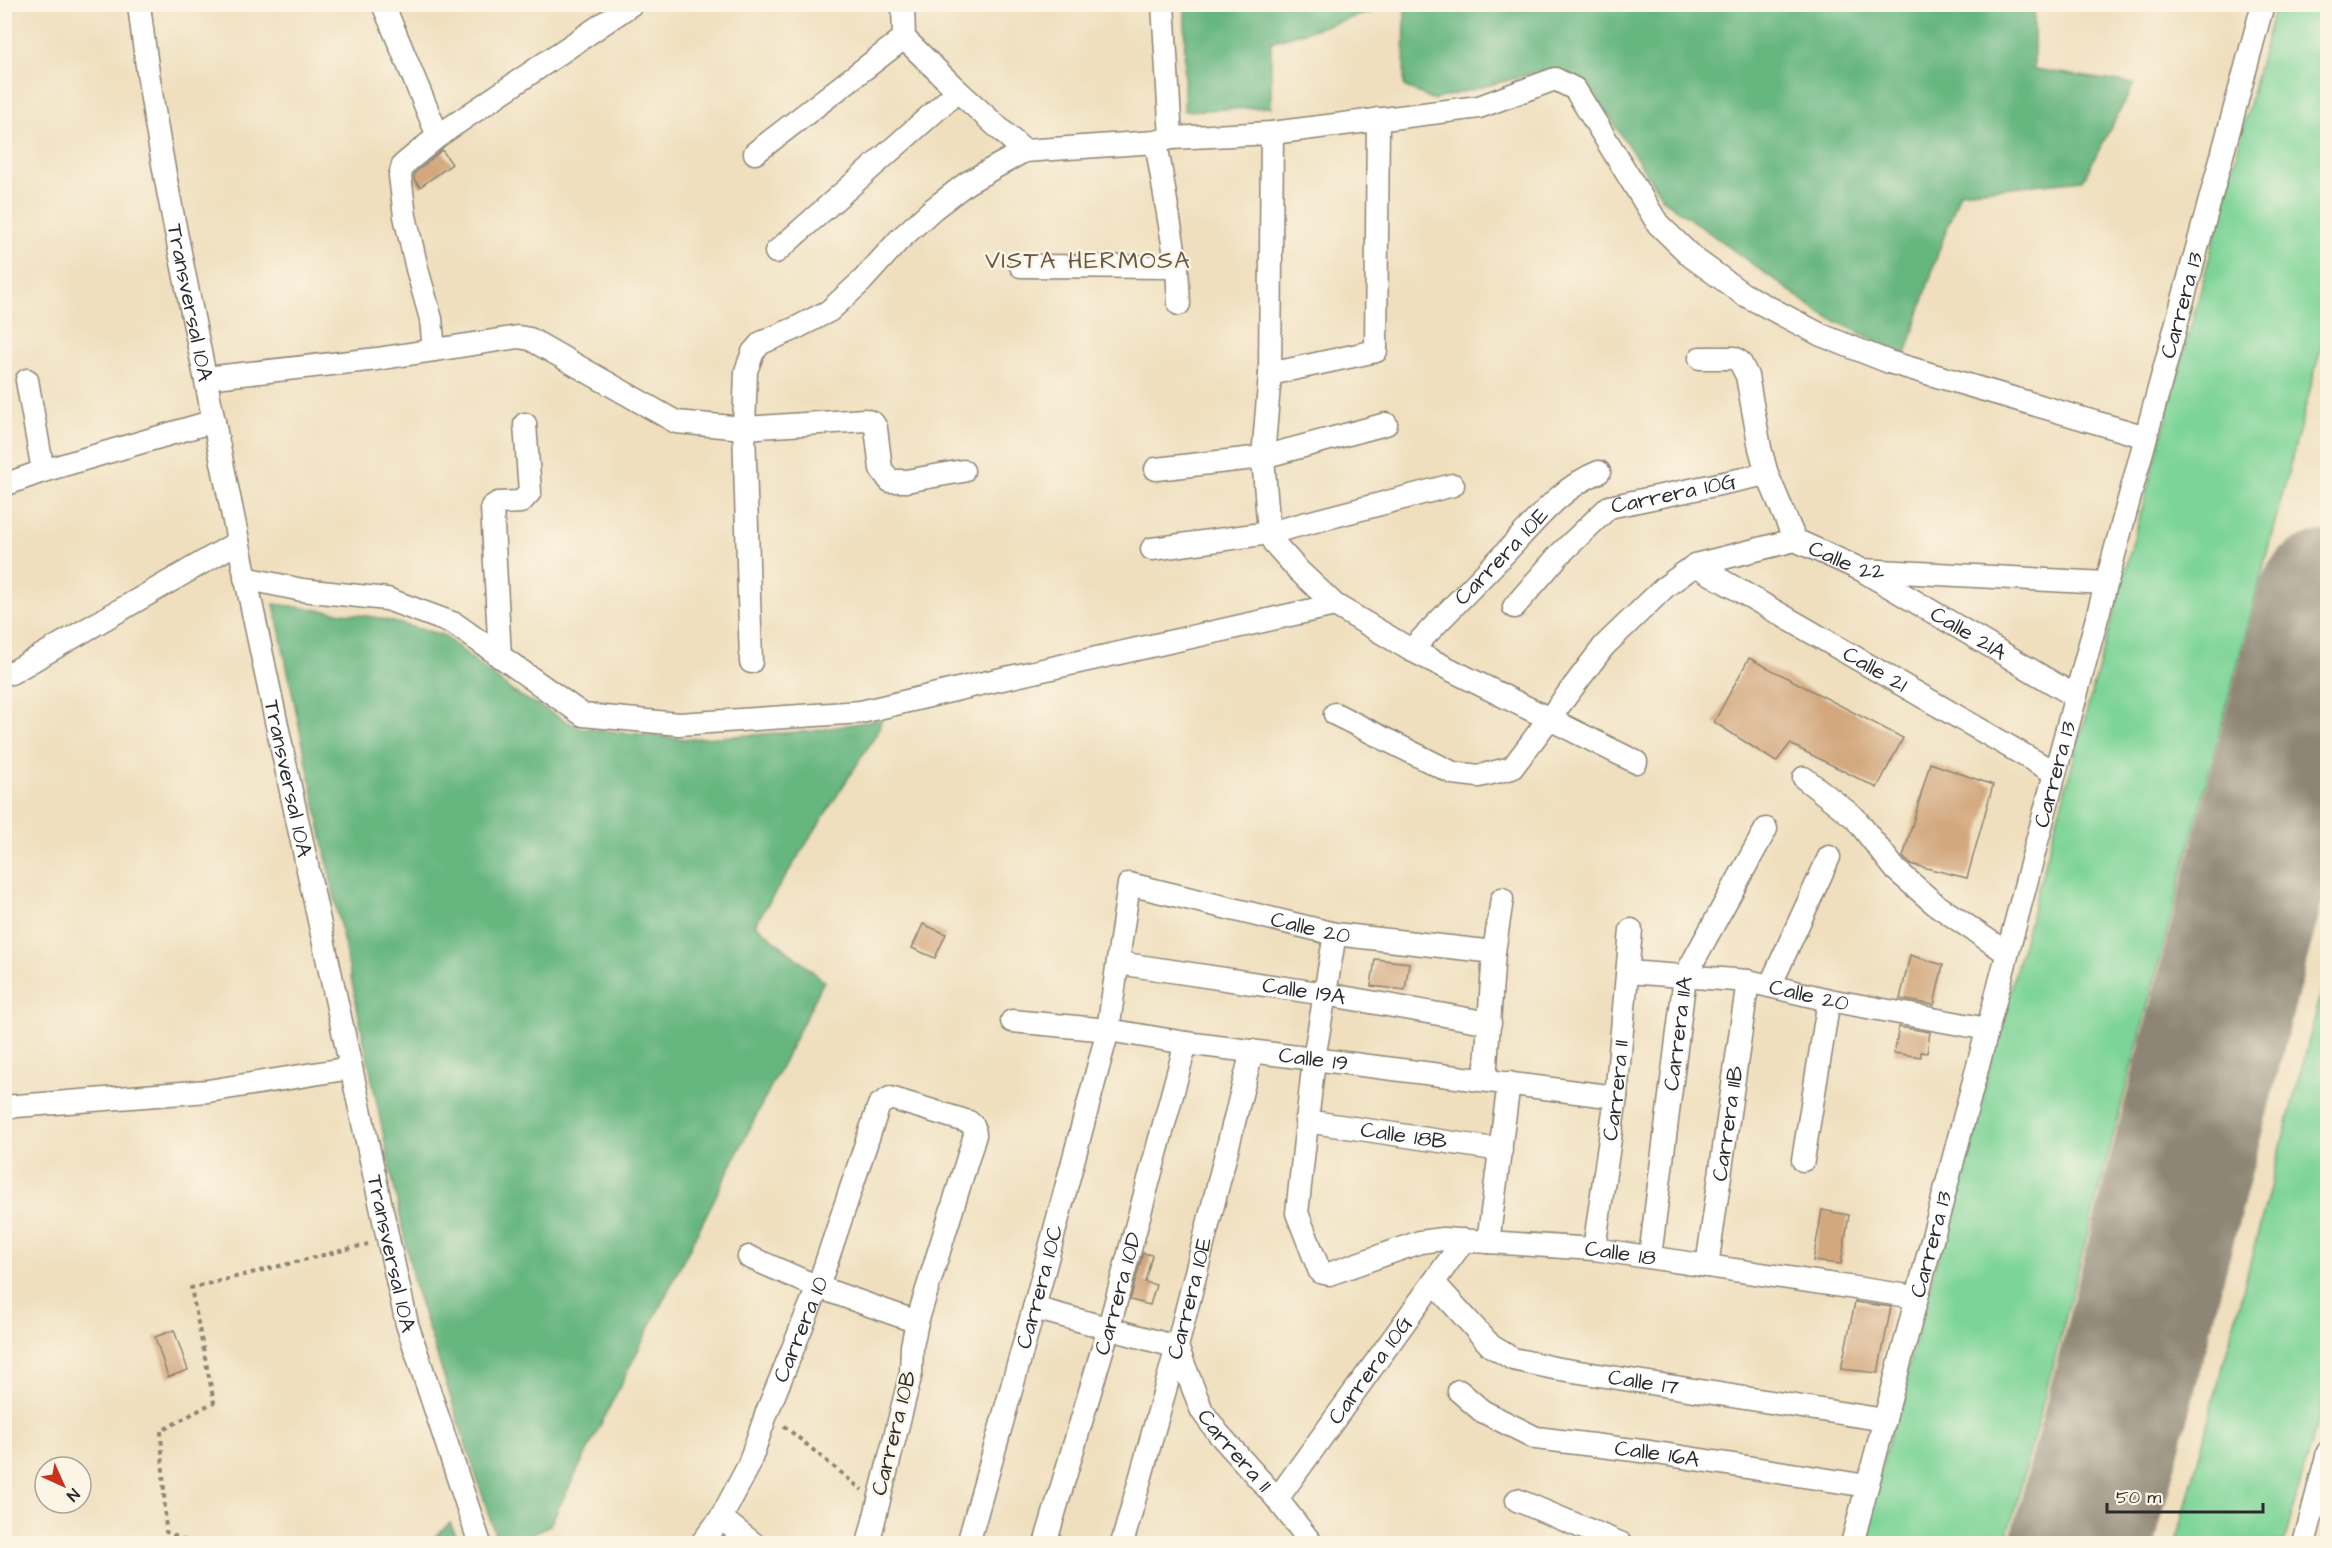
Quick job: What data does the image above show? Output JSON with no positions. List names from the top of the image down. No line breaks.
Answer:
{"streets":{"street":["Transversal 10A","Carrera 13","Carrera 10G","Carrera 10E","Calle 22","Calle 21A","Calle 21","Calle 20","Calle 19A","Carrera 11A","Calle 19","Carrera 11","Carrera 11B","Calle 18B","Calle 18","Carrera 10C","Carrera 10D","Carrera 10","Calle 17","Carrera 10B","Calle 16A"]},"crossings":[["Carrera 13","Calle 22"],["Carrera 13","Calle 21A"],["Carrera 13","Calle 21"],["Carrera 13","Calle 20"],["Carrera 13","Calle 18"],["Carrera 13","Calle 17"],["Carrera 13","Calle 16A"],["Carrera 10G","Carrera 11"],["Carrera 10G","Calle 18"],["Carrera 10G","Calle 17"],["Carrera 10E","Calle 19"],["Carrera 10E","Carrera 11"],["Calle 22","Calle 21A"],["Calle 22","Calle 21"],["Calle 20","Carrera 11A"],["Calle 20","Carrera 11"],["Calle 20","Carrera 11B"],["Calle 20","Carrera 10C"],["Calle 19A","Carrera 10C"],["Carrera 11A","Calle 18"],["Calle 19","Carrera 11"],["Calle 19","Carrera 10C"],["Calle 19","Carrera 10D"],["Carrera 11","Calle 18"],["Carrera 11B","Calle 18"],["Calle 18B","Calle 18"],["Carrera 10","Carrera 10B"]],"districts":["VISTA HERMOSA"],"scale_bar":"50 m","north":"bottom right"}
